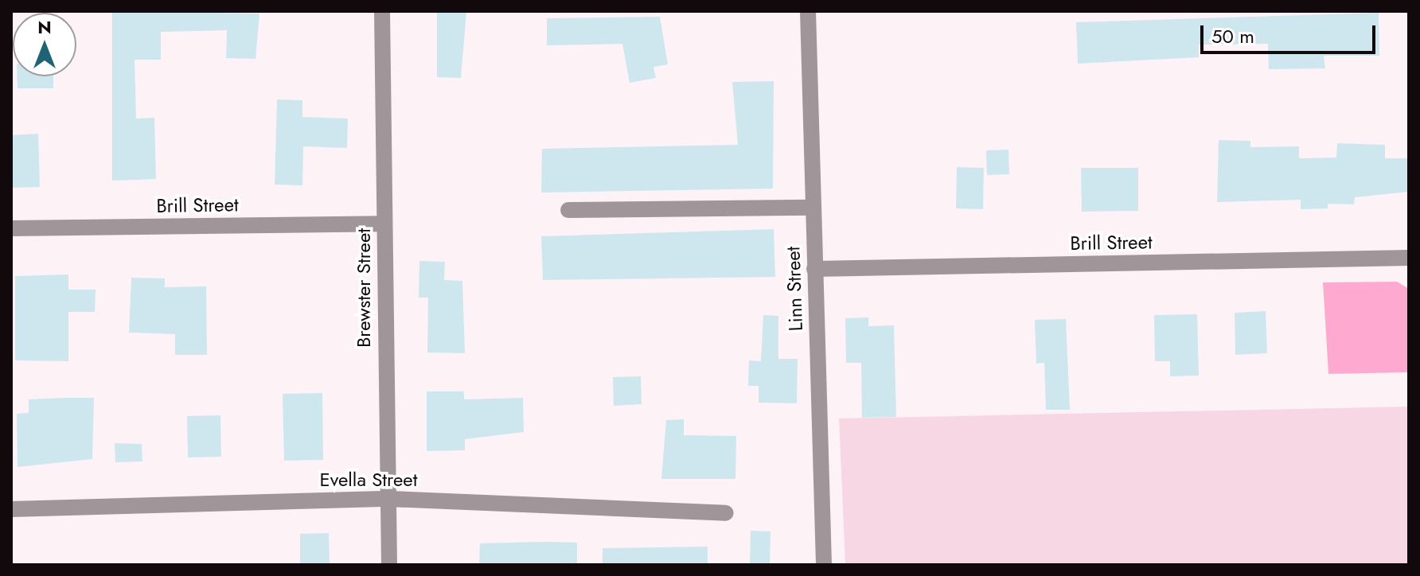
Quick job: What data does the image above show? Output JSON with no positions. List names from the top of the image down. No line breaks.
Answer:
{"streets":{"street":["Brill Street","Brewster Street","Linn Street","Evella Street"]},"crossings":[["Brill Street","Brewster Street"],["Brill Street","Linn Street"],["Brewster Street","Evella Street"]],"scale_bar":"50 m","north":"top"}
